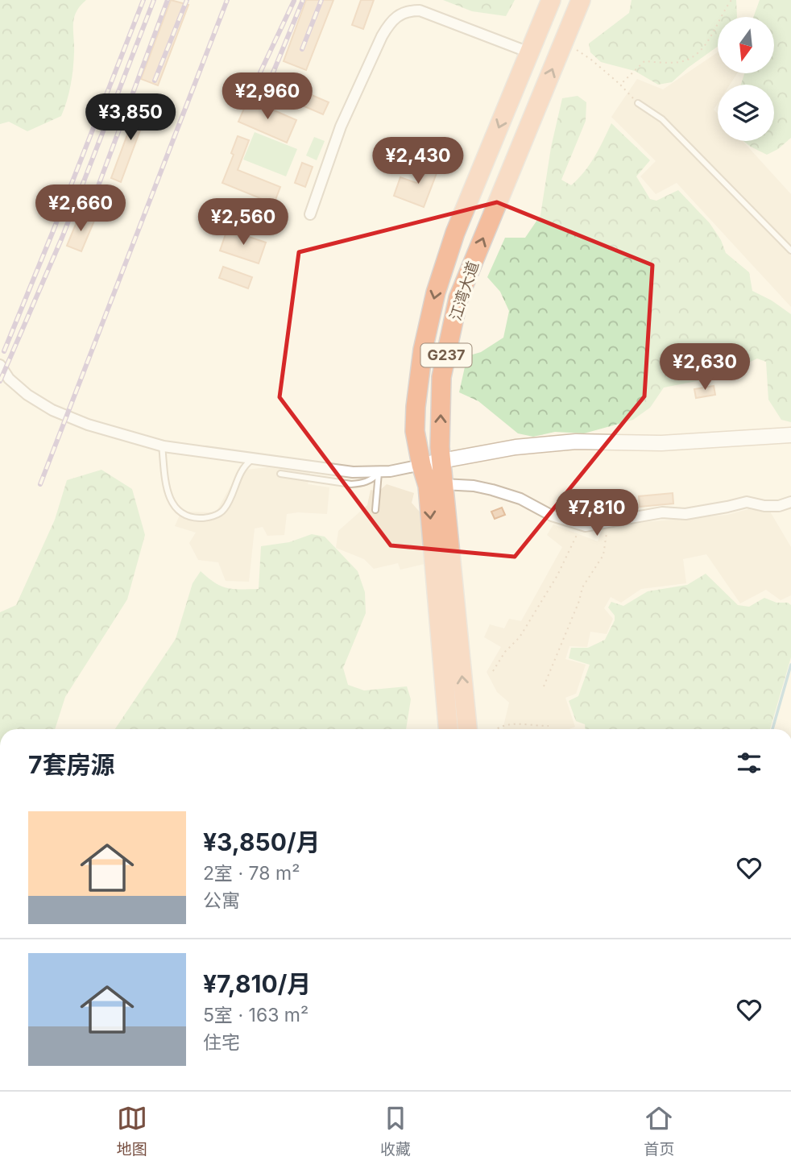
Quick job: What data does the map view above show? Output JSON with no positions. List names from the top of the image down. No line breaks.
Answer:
{"streets":{"highway":["江湾大道","G237"]},"north":"bottom","page":{"price":["¥2,960","¥3,850","¥2,430","¥2,660","¥2,560","¥2,630","¥7,810"],"heading":"7套房源","list":[{"name":"¥3,850/月","note":"2室 · 78 m² · 公寓"},{"name":"¥7,810/月","note":"5室 · 163 m² · 住宅"}],"tabs":["地图","收藏","首页"]}}
